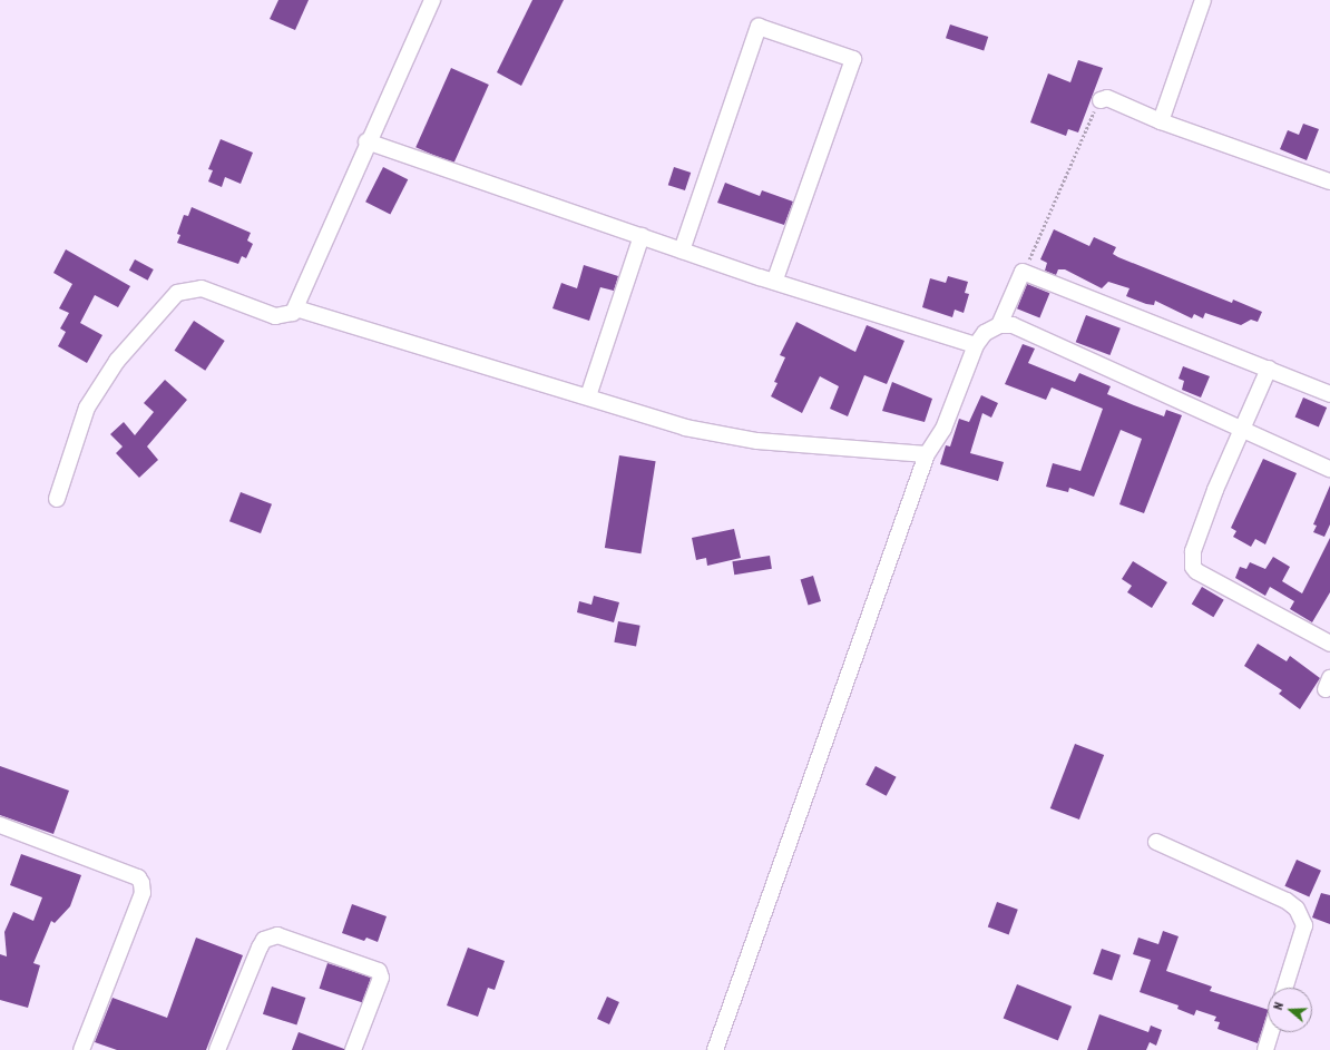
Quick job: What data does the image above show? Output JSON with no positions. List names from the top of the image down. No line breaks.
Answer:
{"north":"left"}
